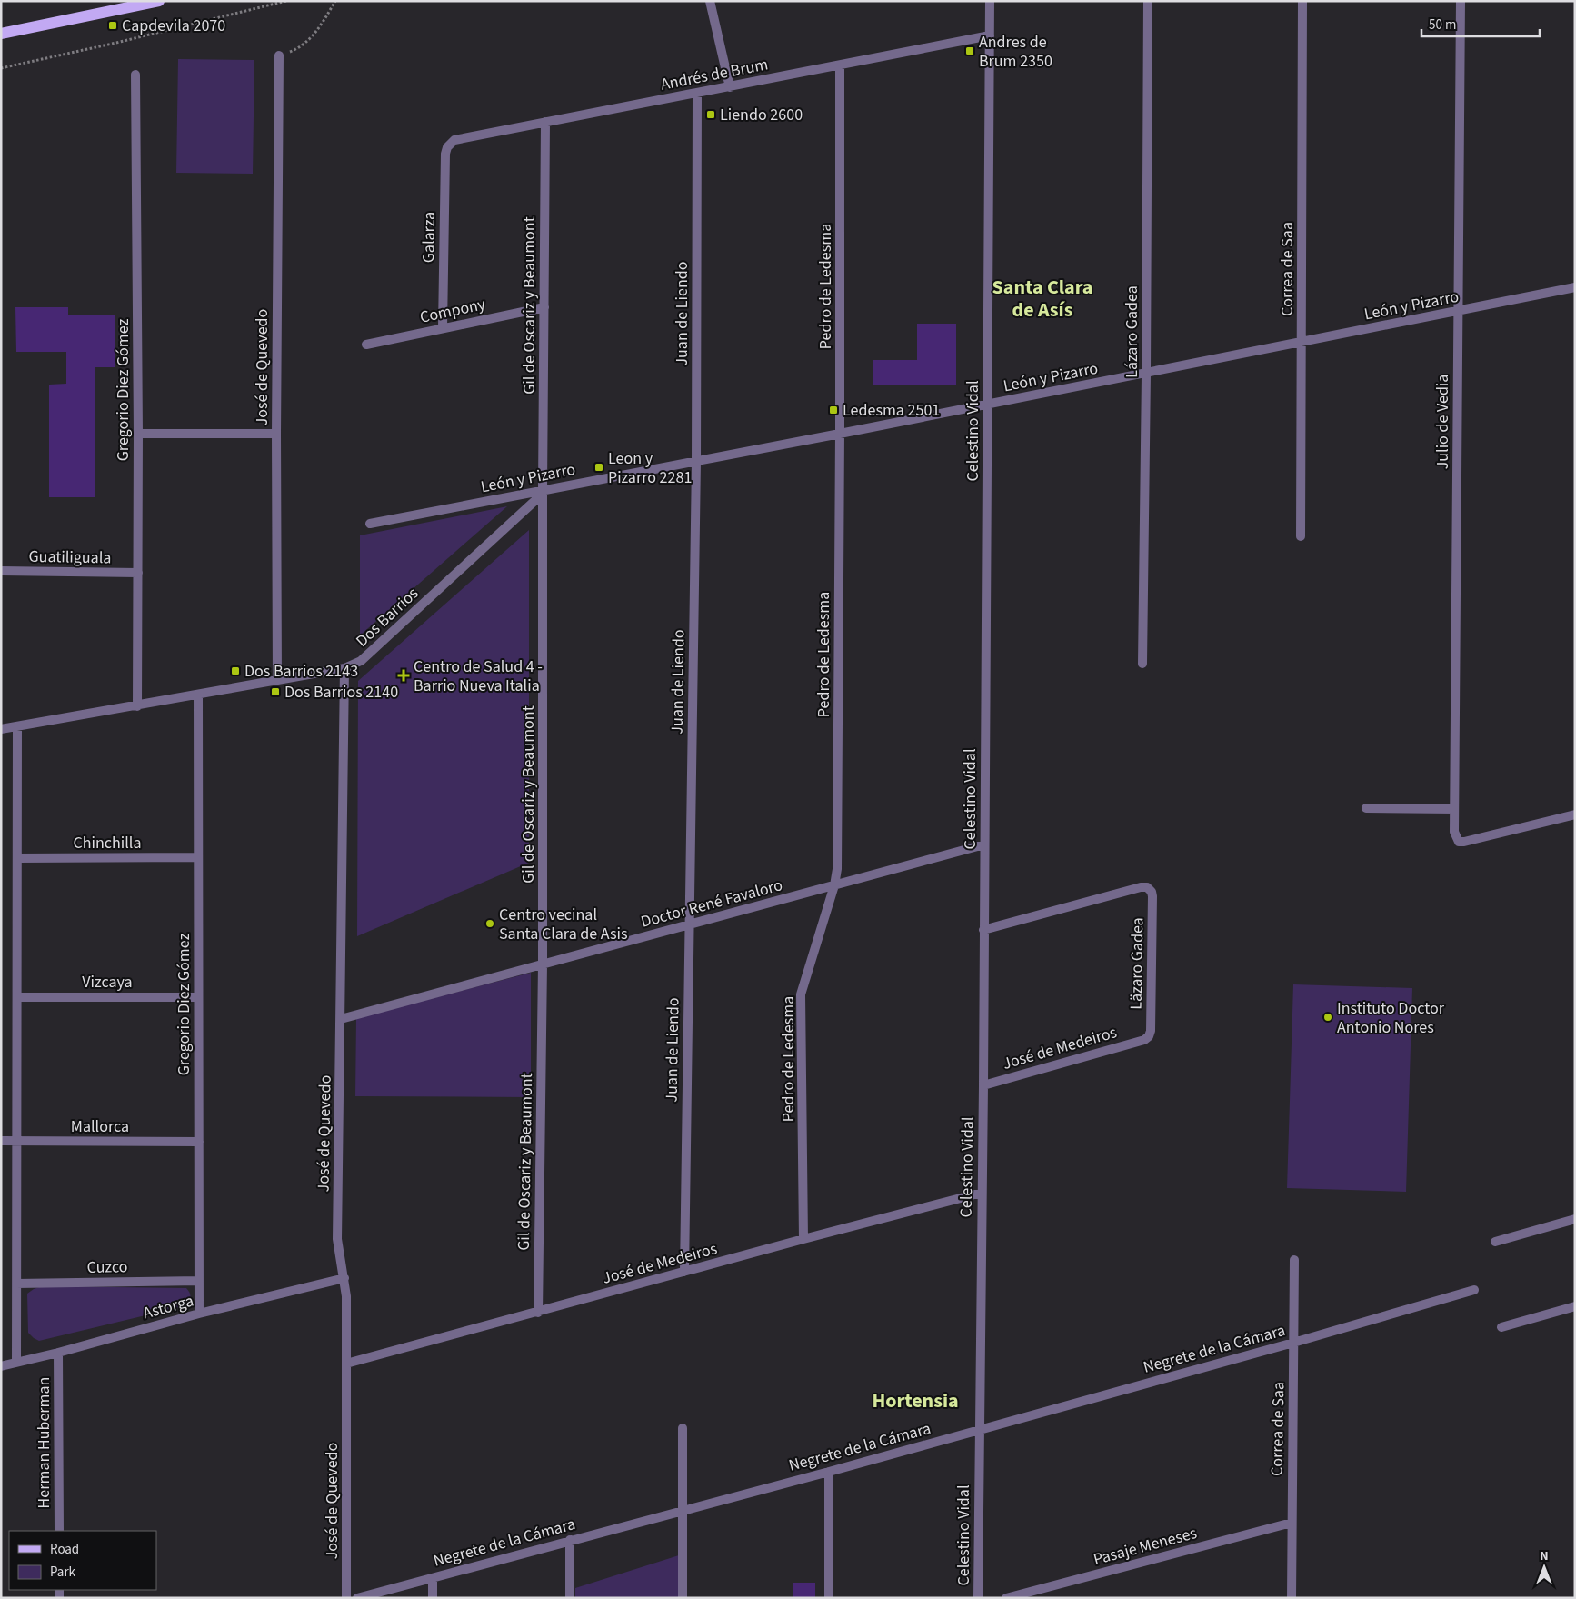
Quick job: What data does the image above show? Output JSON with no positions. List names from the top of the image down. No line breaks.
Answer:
{"streets":{"street":["Andrés de Brum","Galarza","Correa de Saa","Pedro de Ledesma","Gil de Oscariz y Beaumont","León y Pizarro","Compony","Juan de Liendo","Lázaro Gadea","José de Quevedo","Gregorio Diez Gómez","Julio de Vedia","Celestino Vidal","Guatiliguala","Dos Barrios","Chinchilla","Doctor René Favaloro","Läzaro Gadea","Vizcaya","José de Medeiros","Mallorca","Cuzco","Astorga","Negrete de la Cámara","Herman Huberman","Pasaje Meneses"]},"crossings":[["Andrés de Brum","Galarza"],["Andrés de Brum","Pedro de Ledesma"],["Andrés de Brum","Gil de Oscariz y Beaumont"],["Andrés de Brum","Juan de Liendo"],["Andrés de Brum","Celestino Vidal"],["Galarza","Compony"],["Correa de Saa","León y Pizarro"],["Correa de Saa","Negrete de la Cámara"],["Correa de Saa","Pasaje Meneses"],["Pedro de Ledesma","León y Pizarro"],["Pedro de Ledesma","Doctor René Favaloro"],["Pedro de Ledesma","José de Medeiros"],["Gil de Oscariz y Beaumont","León y Pizarro"],["Gil de Oscariz y Beaumont","Compony"],["Gil de Oscariz y Beaumont","Dos Barrios"],["Gil de Oscariz y Beaumont","Doctor René Favaloro"],["Gil de Oscariz y Beaumont","José de Medeiros"],["León y Pizarro","Juan de Liendo"],["León y Pizarro","Lázaro Gadea"],["León y Pizarro","Julio de Vedia"],["León y Pizarro","Celestino Vidal"],["León y Pizarro","Dos Barrios"],["Juan de Liendo","Doctor René Favaloro"],["Juan de Liendo","José de Medeiros"],["José de Quevedo","Dos Barrios"],["José de Quevedo","Doctor René Favaloro"],["José de Quevedo","José de Medeiros"],["José de Quevedo","Astorga"],["Gregorio Diez Gómez","Guatiliguala"],["Gregorio Diez Gómez","Dos Barrios"],["Gregorio Diez Gómez","Chinchilla"],["Gregorio Diez Gómez","Vizcaya"],["Gregorio Diez Gómez","Mallorca"],["Gregorio Diez Gómez","Cuzco"],["Gregorio Diez Gómez","Astorga"],["Celestino Vidal","Doctor René Favaloro"],["Celestino Vidal","Läzaro Gadea"],["Celestino Vidal","José de Medeiros"],["Celestino Vidal","Negrete de la Cámara"],["Läzaro Gadea","José de Medeiros"],["Astorga","Herman Huberman"]],"districts":["Santa Clara de Asís","Hortensia"],"places":{"transit":["Capdevila 2070","Andres de Brum 2350","Liendo 2600","Ledesma 2501","Leon y Pizarro 2281","Dos Barrios 2143","Dos Barrios 2140"],"health":["Centro de Salud 4 - Barrio Nueva Italia"],"other":["Centro vecinal Santa Clara de Asis","Instituto Doctor Antonio Nores"]},"legend":["Road","Park"],"scale_bar":"50 m","north":"top"}
